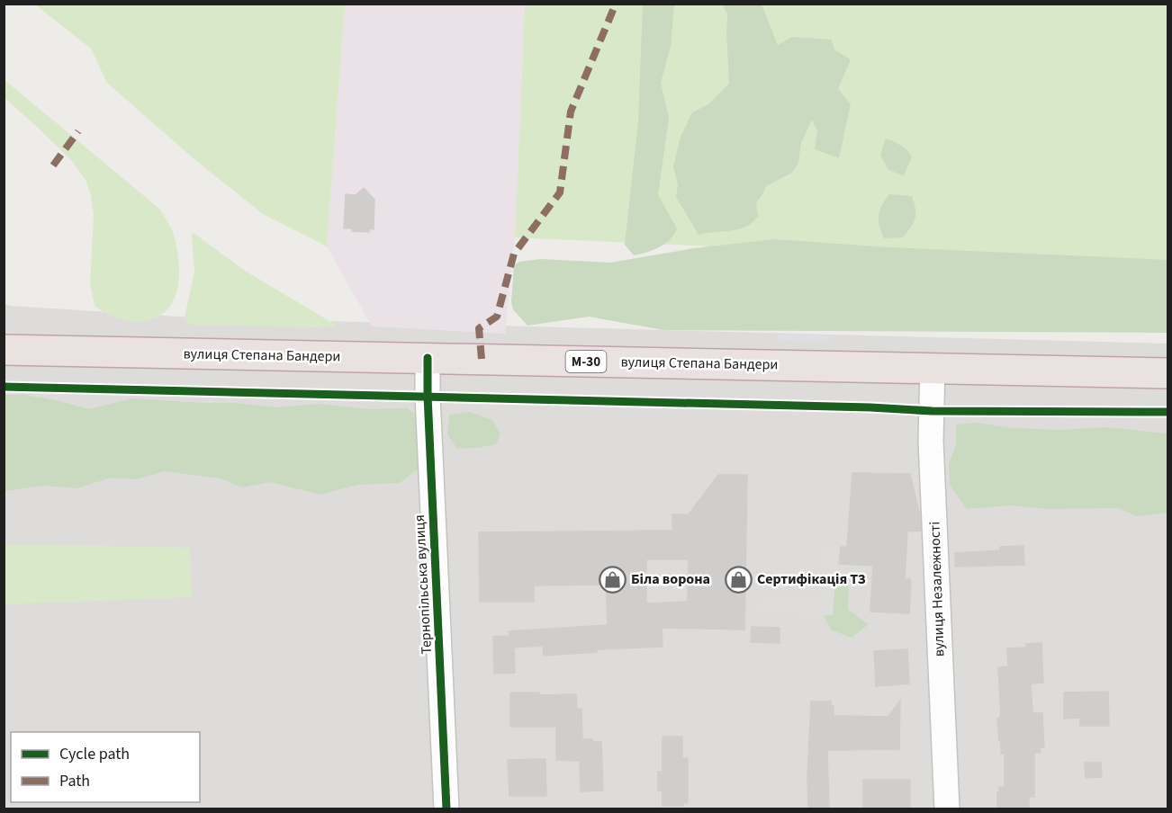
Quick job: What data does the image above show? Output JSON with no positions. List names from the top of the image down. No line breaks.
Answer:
{"streets":{"highway":["вулиця Степана Бандери","М-30"],"street":["Тернопільська вулиця","вулиця Незалежності"]},"crossings":[["вулиця Степана Бандери","Тернопільська вулиця"],["вулиця Степана Бандери","вулиця Незалежності"]],"places":{"shop":["Біла ворона","Сертифікація ТЗ"]},"legend":["Cycle path","Path"]}
